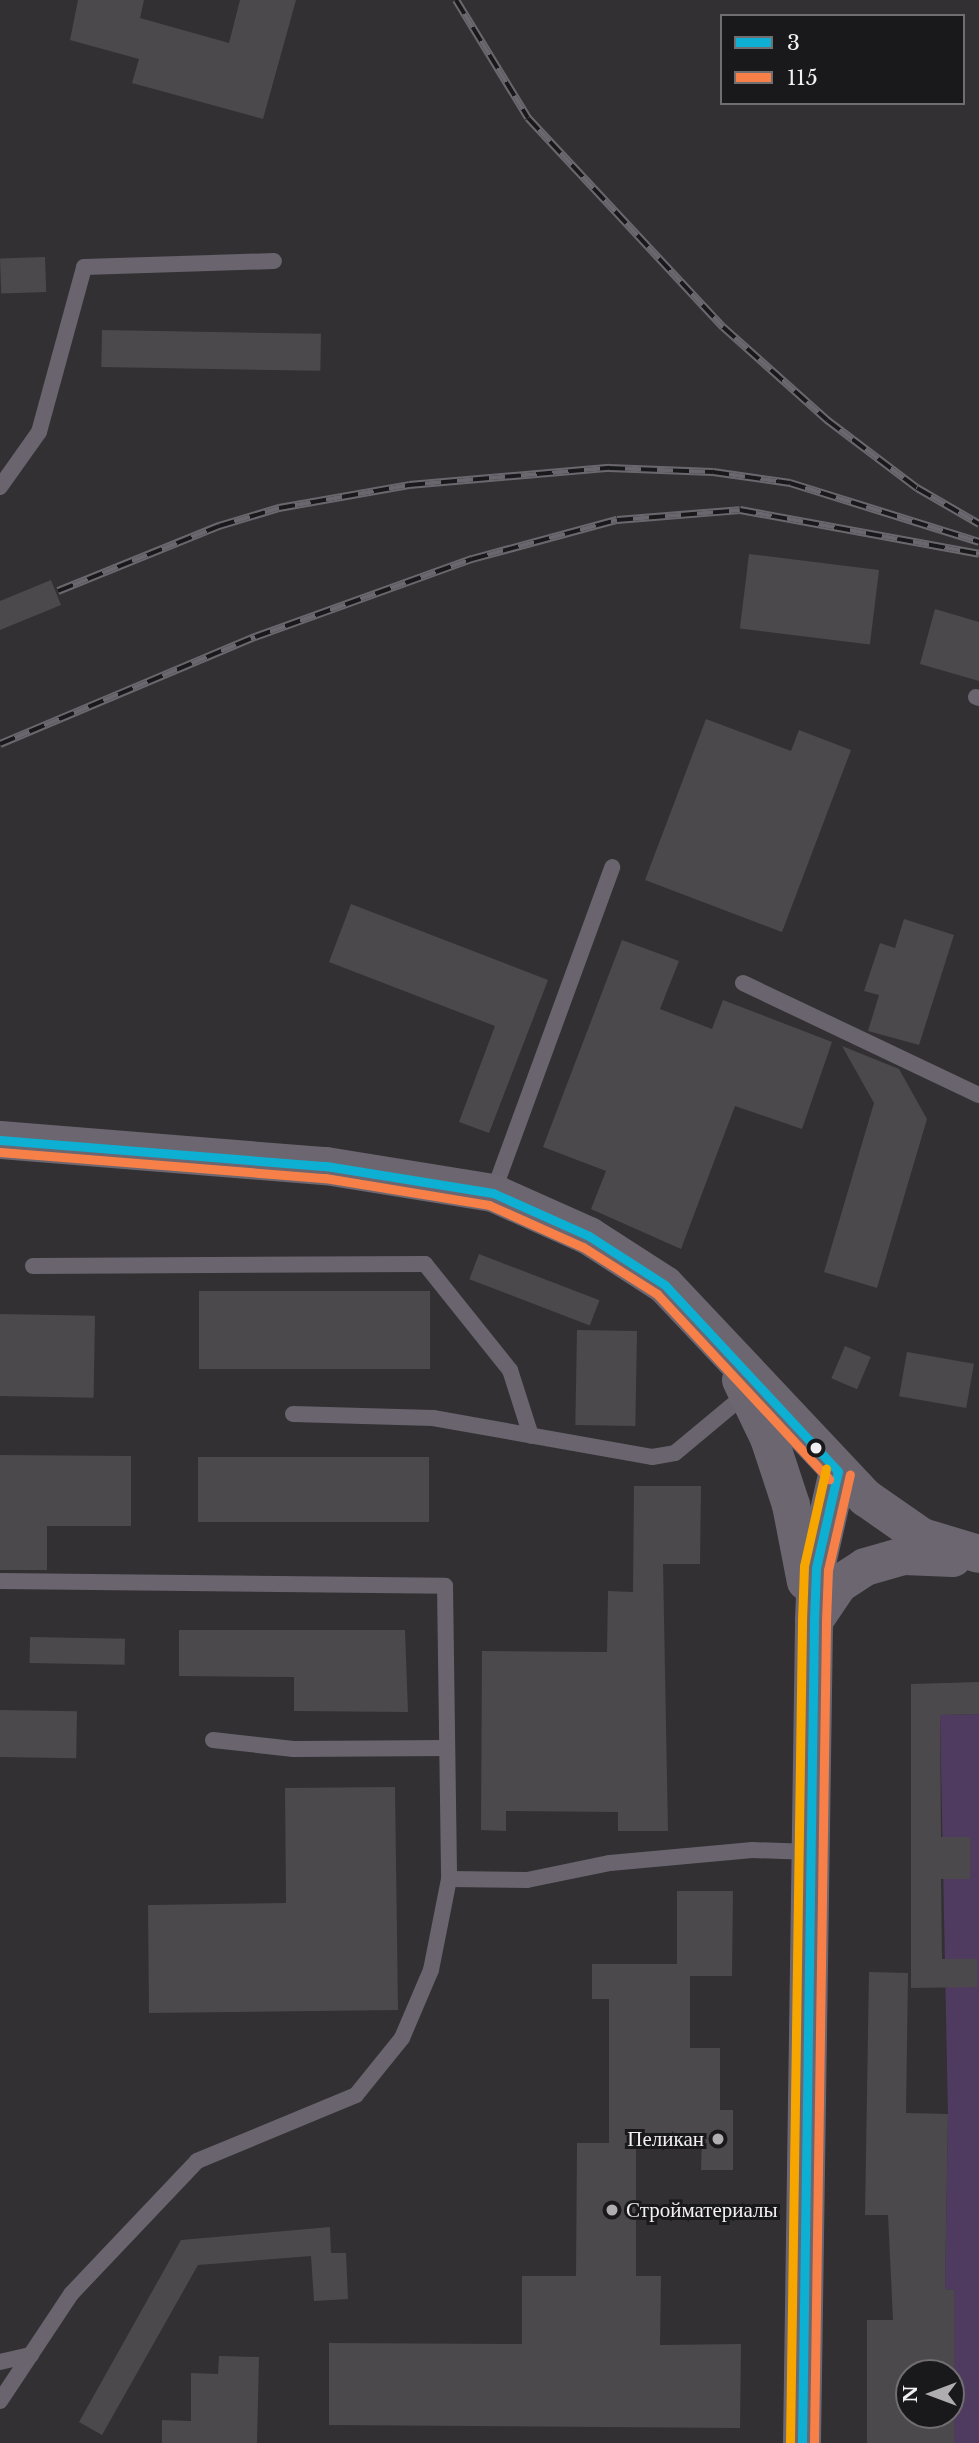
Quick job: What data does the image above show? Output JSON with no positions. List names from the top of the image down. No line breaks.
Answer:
{"places":["Пеликан","Стройматериалы"],"lines":["transit line 3","transit line 115"],"legend":["3","115"],"north":"left"}
